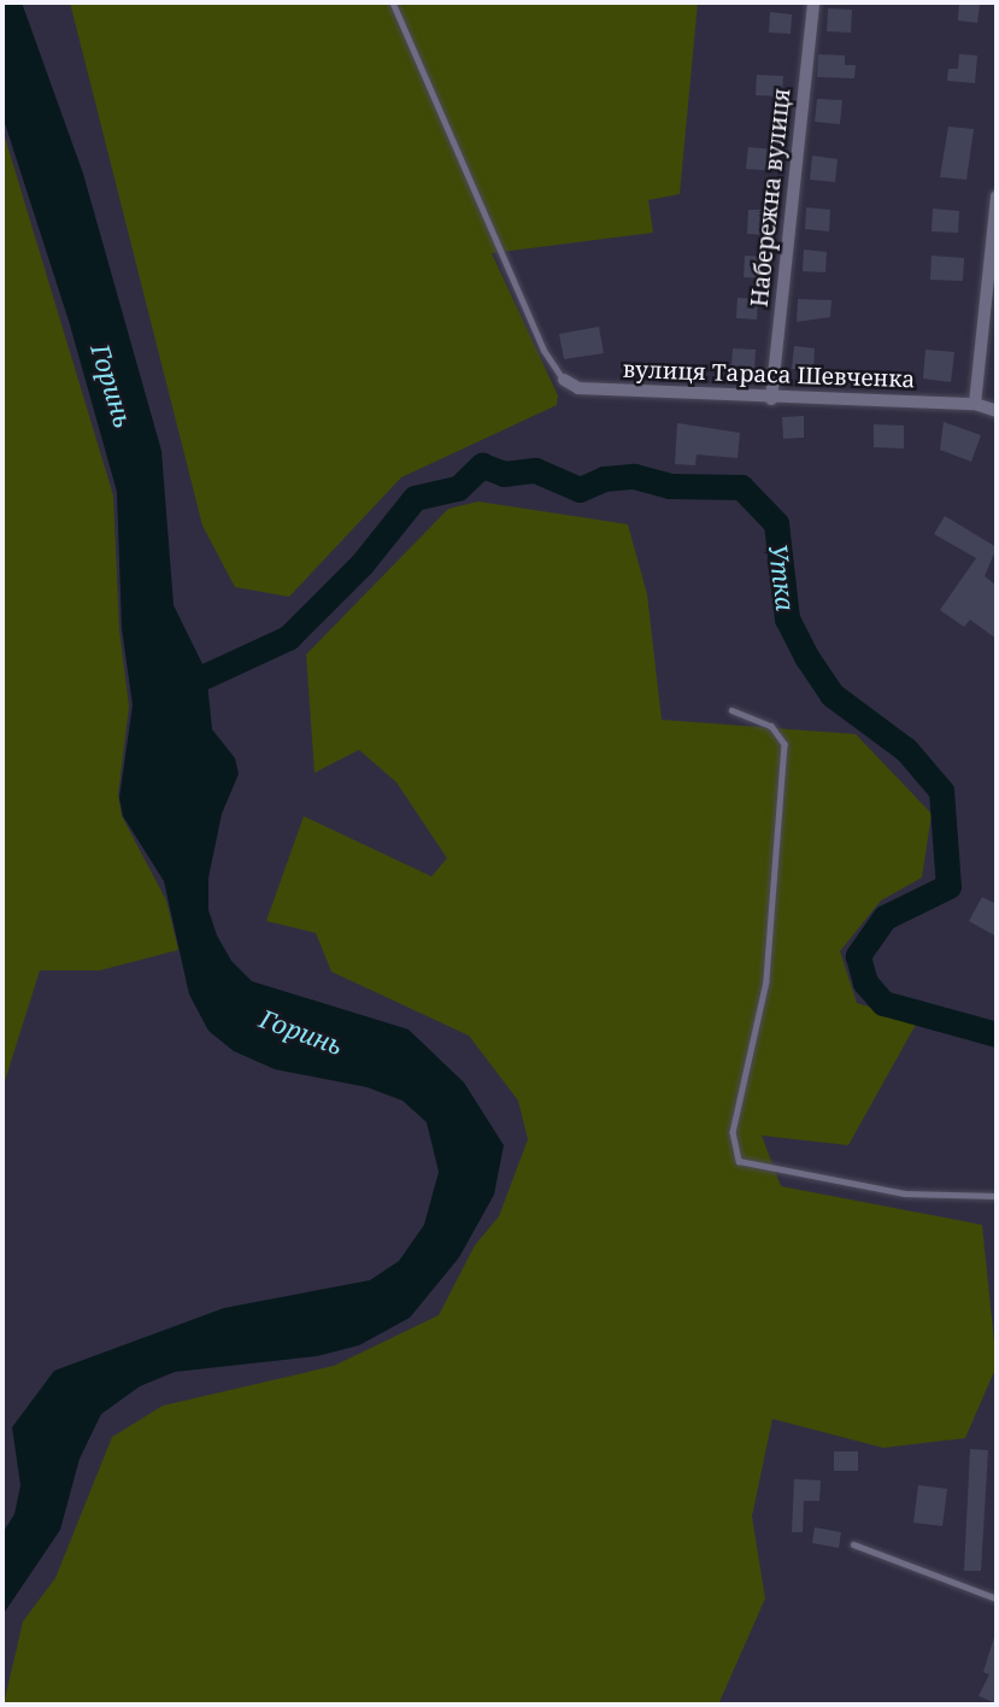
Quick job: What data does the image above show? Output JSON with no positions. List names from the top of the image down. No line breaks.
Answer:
{"streets":{"street":["Набережна вулиця","вулиця Тараса Шевченка"]},"crossings":[["Набережна вулиця","вулиця Тараса Шевченка"]],"water":["Горинь","Утка"]}
